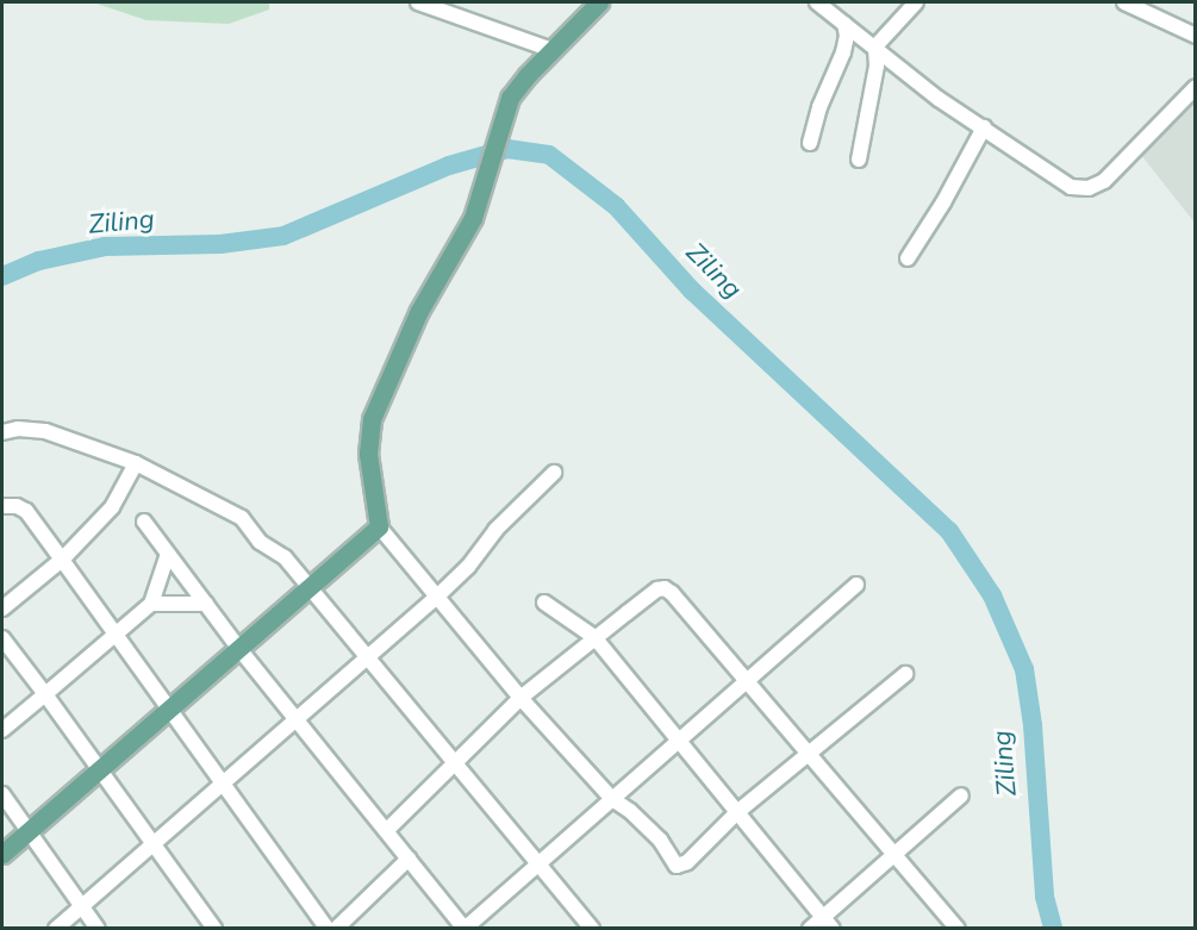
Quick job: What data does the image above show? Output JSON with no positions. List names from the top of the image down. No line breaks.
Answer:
{"water":["Ziling"]}
